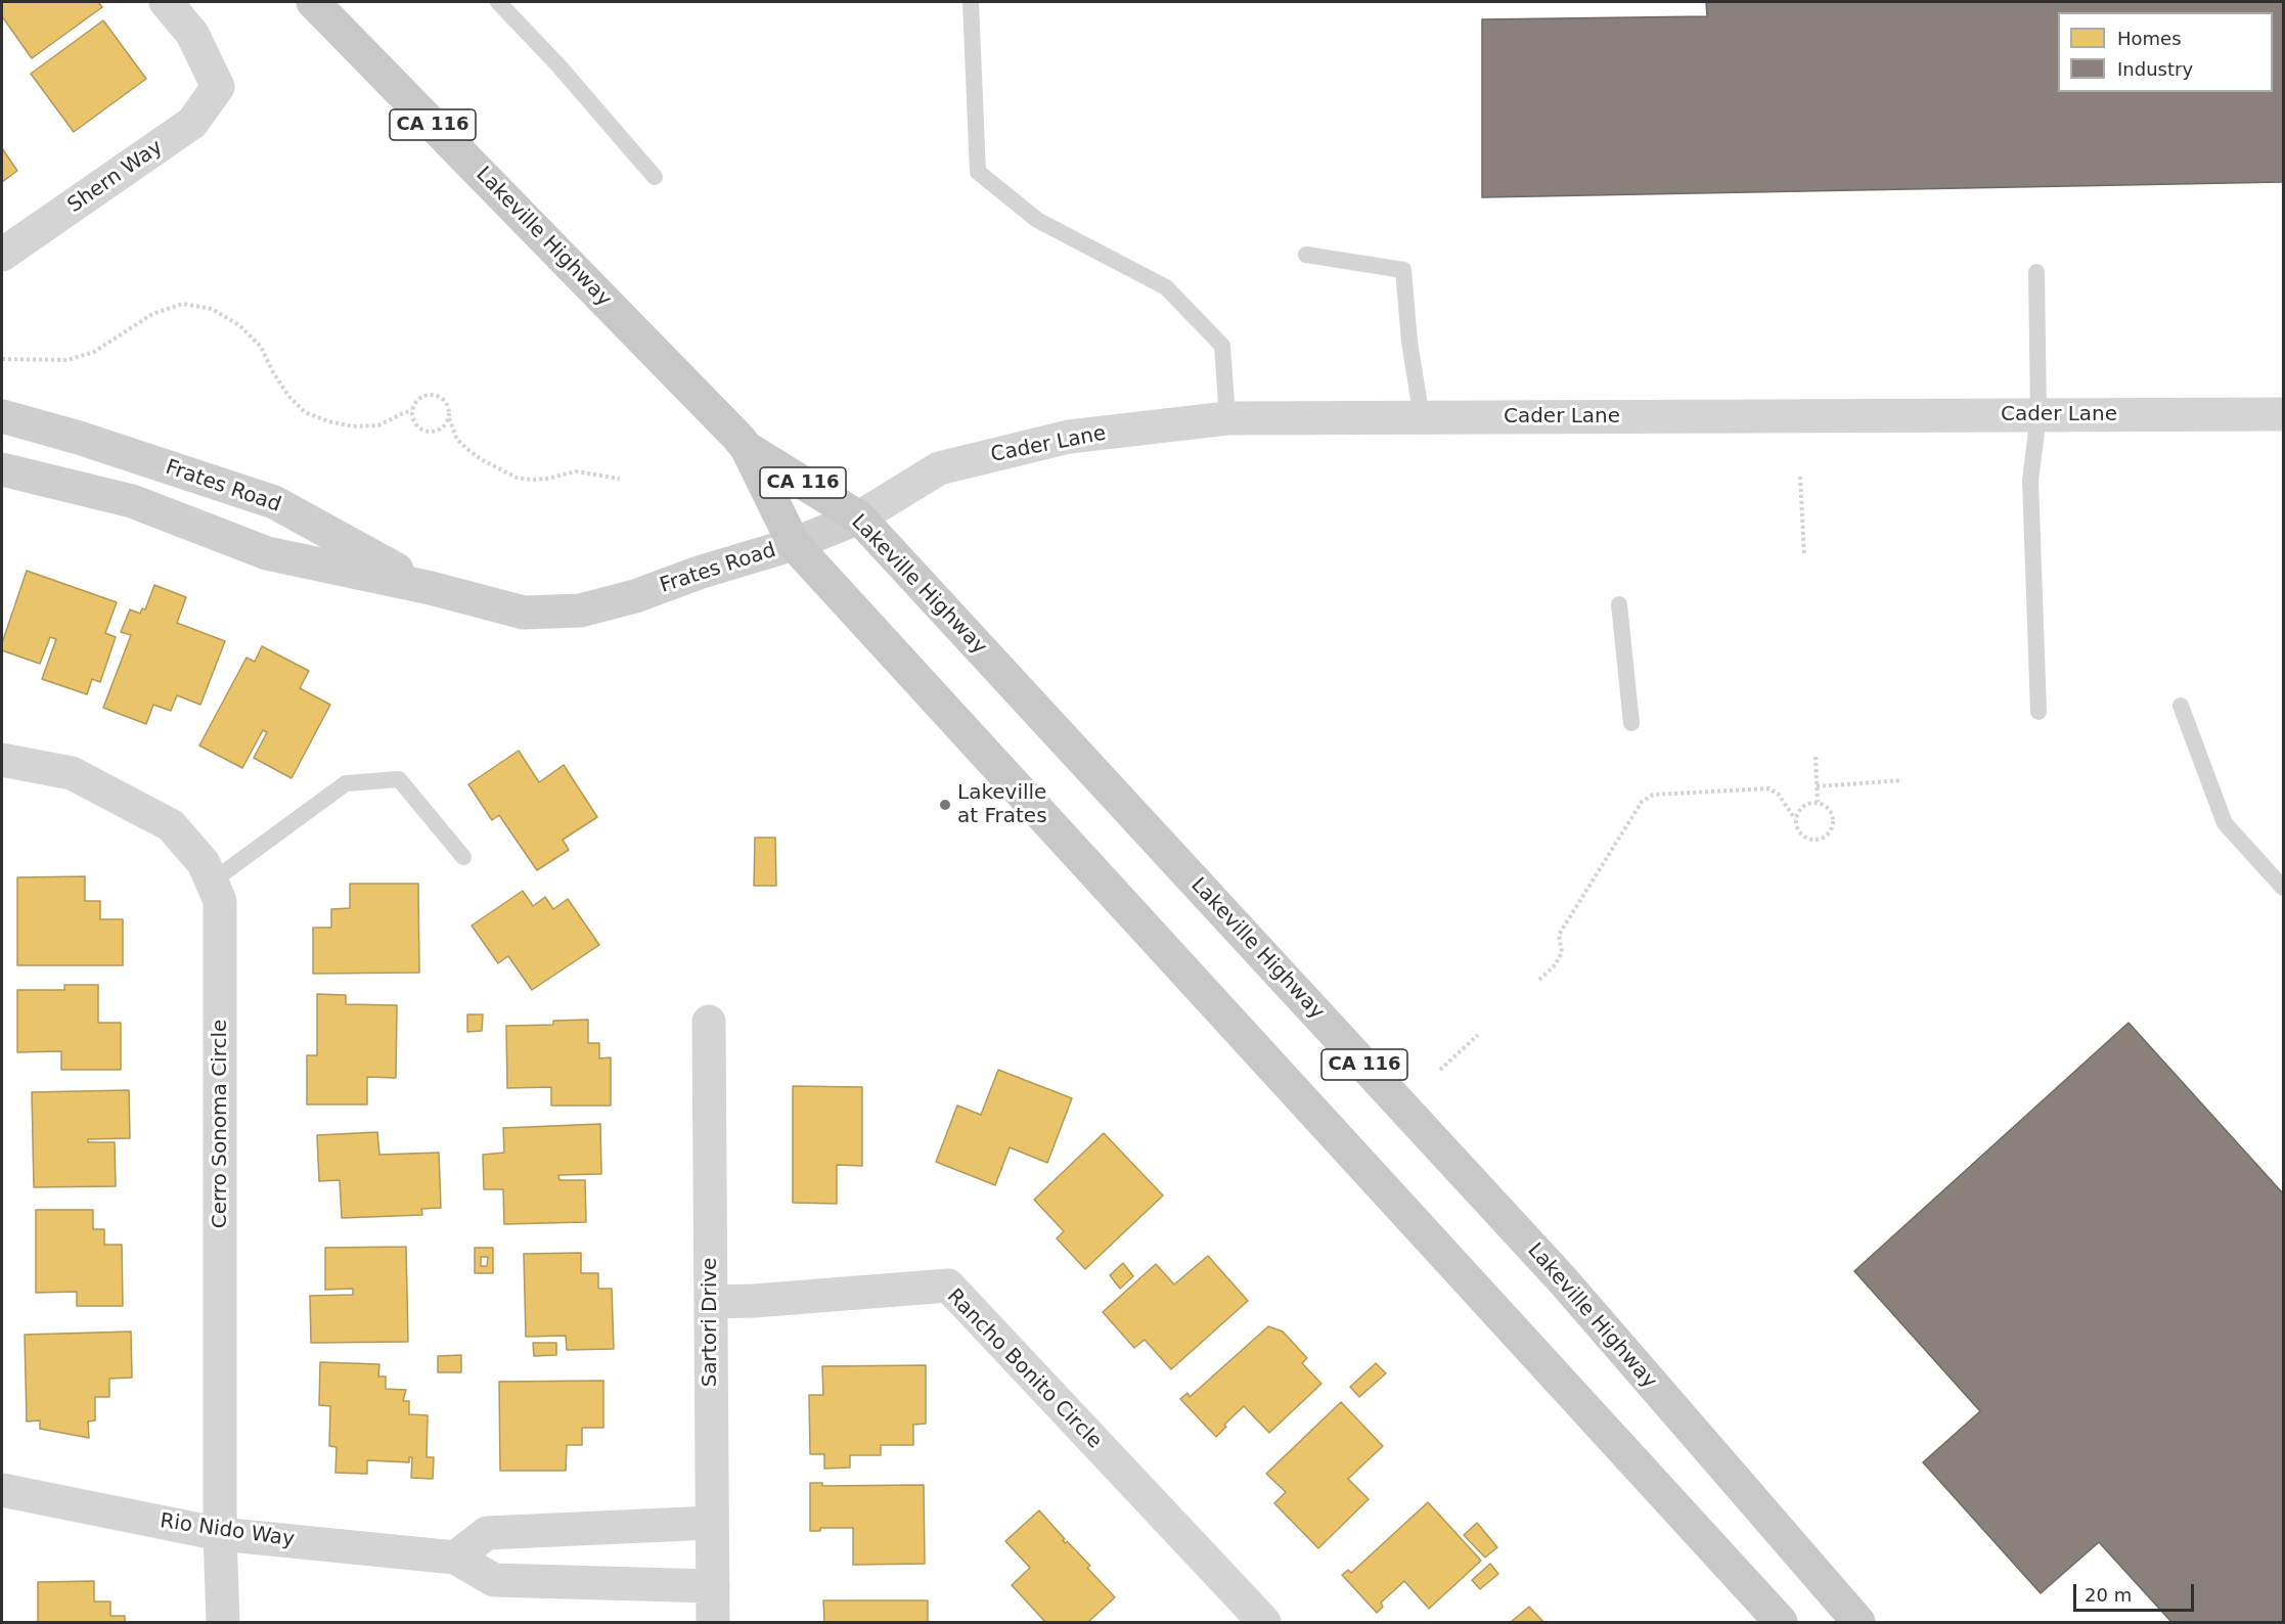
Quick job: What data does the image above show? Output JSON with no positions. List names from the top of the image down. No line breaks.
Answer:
{"streets":{"main road":["CA 116","Lakeville Highway"],"street":["Shern Way","Cader Lane","Frates Road","Cerro Sonoma Circle","Sartori Drive","Rancho Bonito Circle","Rio Nido Way"]},"crossings":[["Lakeville Highway","Cader Lane"],["Lakeville Highway","Frates Road"],["Cader Lane","Frates Road"],["Cerro Sonoma Circle","Rio Nido Way"],["Sartori Drive","Rancho Bonito Circle"],["Sartori Drive","Rio Nido Way"]],"places":["Lakeville at Frates"],"legend":["Homes","Industry"],"scale_bar":"20 m"}
